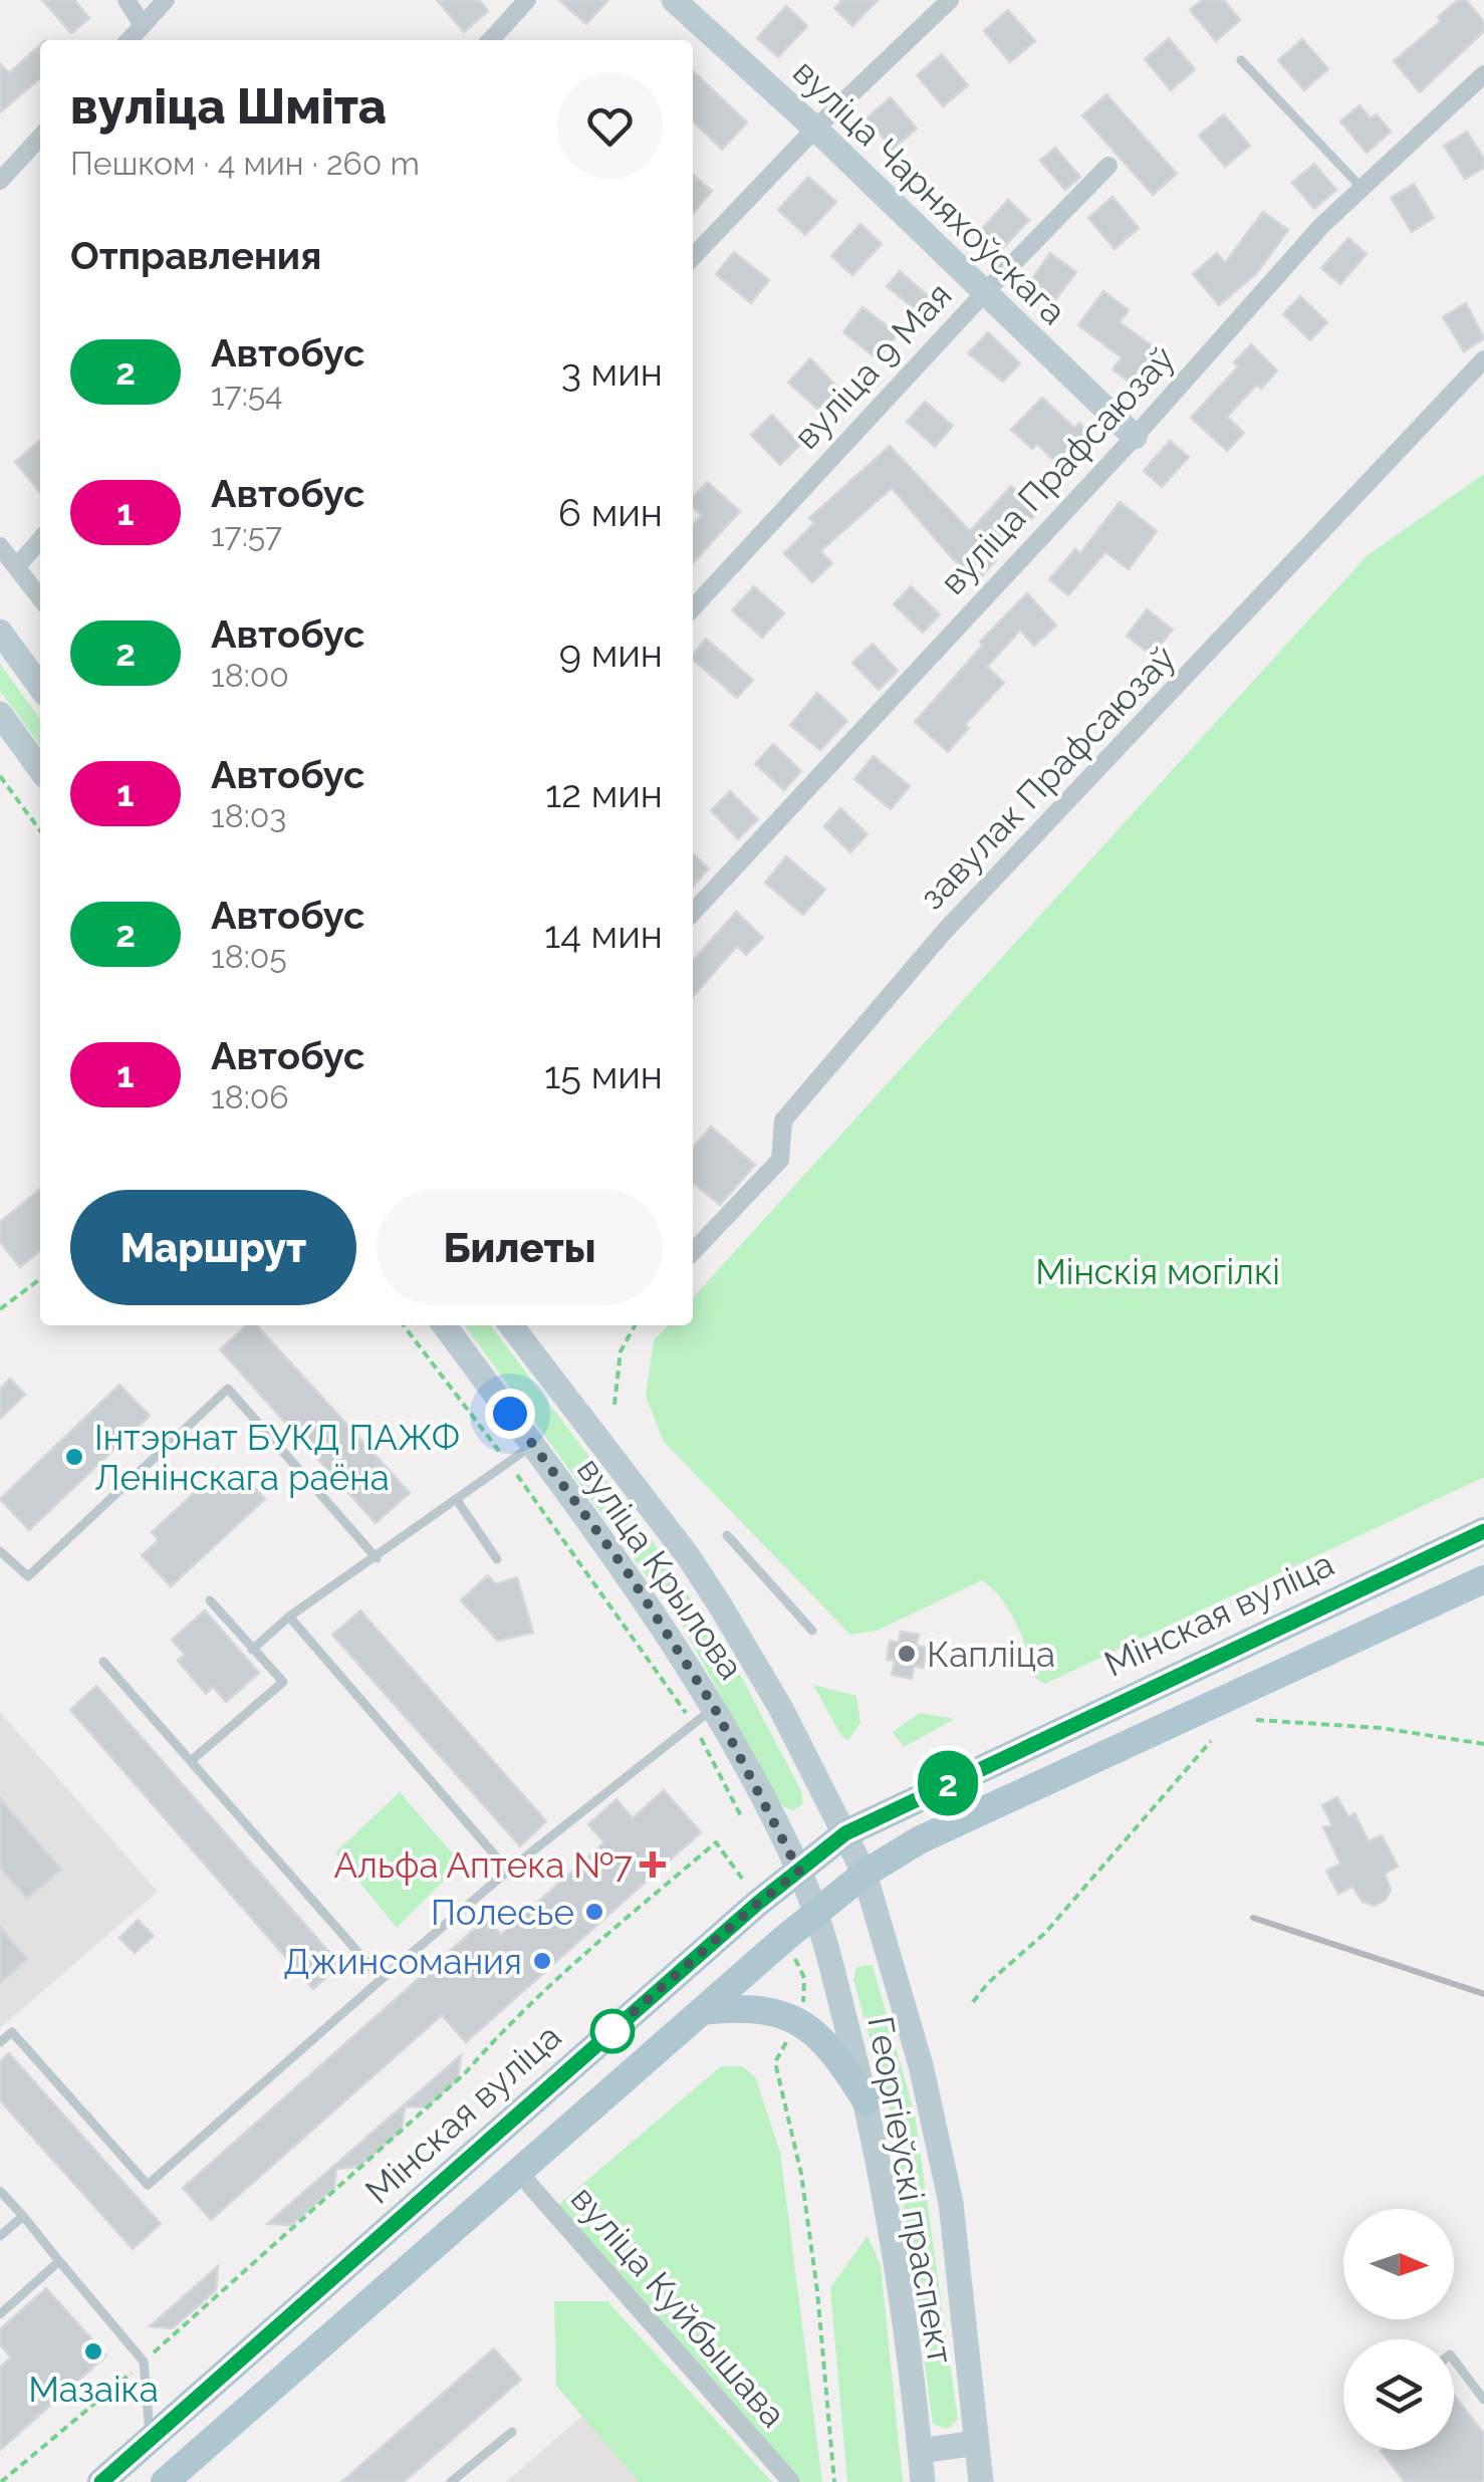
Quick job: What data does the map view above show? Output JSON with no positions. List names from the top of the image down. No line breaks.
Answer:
{"streets":{"main road":["вуліца Чарняхоўскага","вуліца Крылова","Мінская вуліца","Георгіеўскі праспект"],"street":["вуліца 9 Мая","вуліца Прафсаюзаў","завулак Прафсаюзаў","вуліца Куйбышава"]},"crossings":[["вуліца Чарняхоўскага","вуліца 9 Мая"],["вуліца Чарняхоўскага","вуліца Прафсаюзаў"],["вуліца Крылова","Мінская вуліца"],["вуліца Крылова","Георгіеўскі праспект"]],"parks":["Мінскія могілкі"],"places":{"other":["Інтэрнат БУКД ПАЖФ Ленінскага раёна","Капліца","Полесье","Джинсомания","Мазаіка"],"health":["Альфа Аптека №7"]},"lines":["bus line 2"],"north":"right","page":{"on_map":"2","heading":[["вуліца Шміта","Пешком · 4 мин · 260 m"],"Отправления"],"list":[{"mark":"2","name":"Автобус","note":"17:54","value":"3 мин"},{"mark":"1","name":"Автобус","note":"17:57","value":"6 мин"},{"mark":"2","name":"Автобус","note":"18:00","value":"9 мин"},{"mark":"1","name":"Автобус","note":"18:03","value":"12 мин"},{"mark":"2","name":"Автобус","note":"18:05","value":"14 мин"},{"mark":"1","name":"Автобус","note":"18:06","value":"15 мин"}],"buttons":["Маршрут","Билеты"]}}
